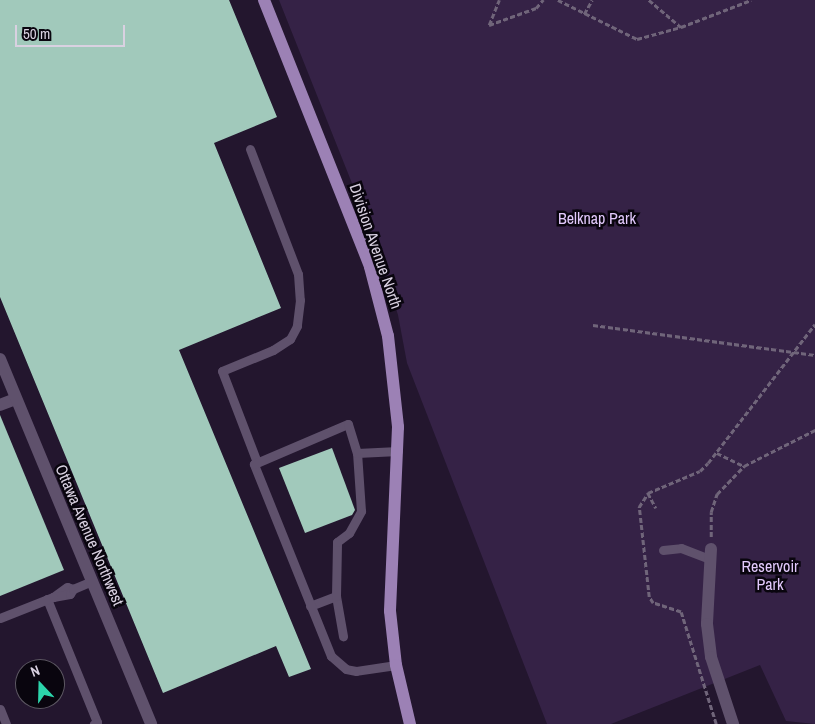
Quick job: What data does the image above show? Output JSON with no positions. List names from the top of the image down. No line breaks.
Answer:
{"streets":{"main road":["Division Avenue North"],"street":["Ottawa Avenue Northwest"]},"parks":["Belknap Park","Reservoir Park"],"scale_bar":"50 m","north":"top"}
